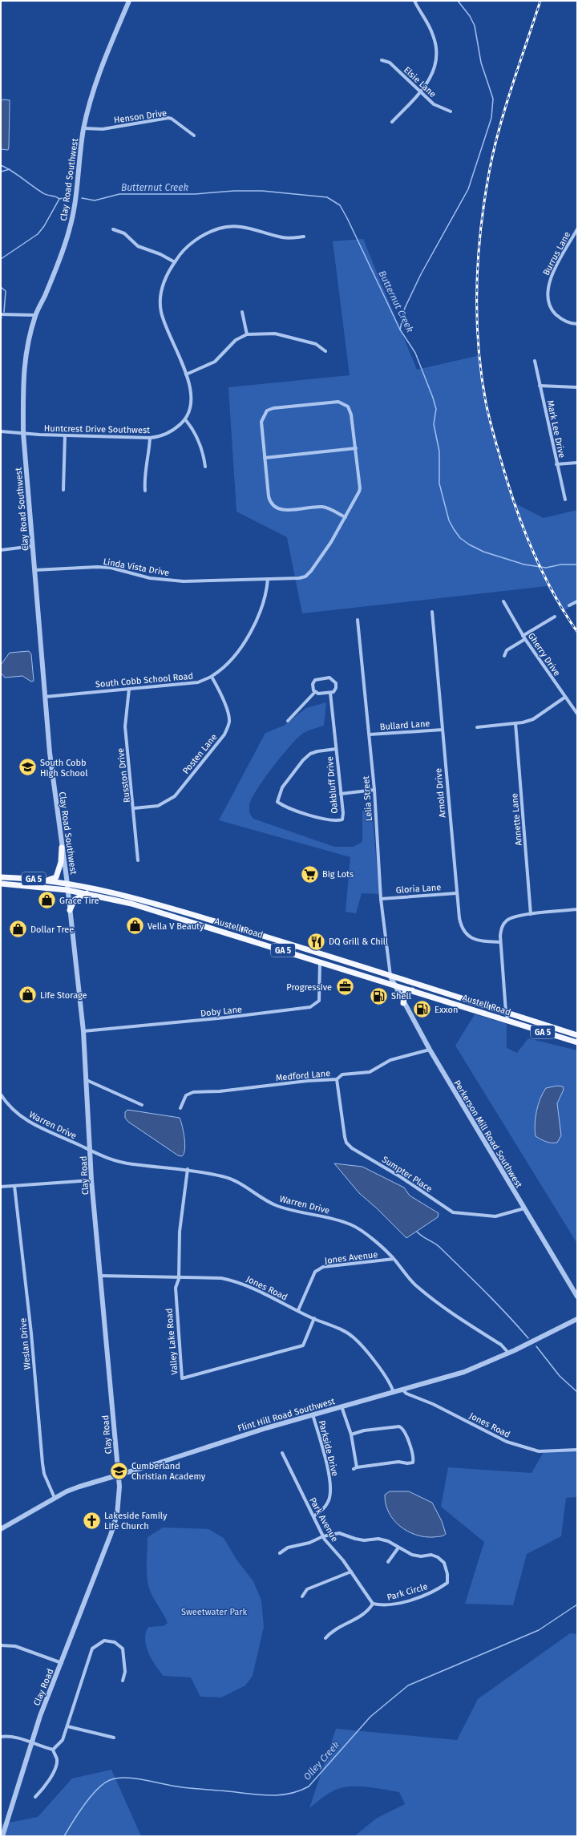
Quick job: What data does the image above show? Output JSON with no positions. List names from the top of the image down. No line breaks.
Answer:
{"streets":{"main road":["GA 5","Austell Road"],"street":["Elsie Lane","Henson Drive","Clay Road Southwest","Burrus Lane","Huntcrest Drive Southwest","Mark Lee Drive","Linda Vista Drive","Gherry Drive","South Cobb School Road","Bullard Lane","Posten Lane","Russton Drive","Oakbluff Drive","Arnold Drive","Lelia Street","Annette Lane","Gloria Lane","Doby Lane","Medford Lane","Warren Drive","Perkerson Mill Road Southwest","Sumpter Place","Clay Road","Jones Avenue","Jones Road","Valley Lake Road","Weslan Drive","Flint Hill Road Southwest","Parkside Drive","Park Avenue","Park Circle"]},"crossings":[["Henson Drive","Clay Road Southwest"],["Clay Road Southwest","Huntcrest Drive Southwest"],["Clay Road Southwest","Linda Vista Drive"],["Clay Road Southwest","South Cobb School Road"],["Clay Road Southwest","Austell Road"],["Clay Road Southwest","Doby Lane"],["Clay Road Southwest","Clay Road"],["Linda Vista Drive","South Cobb School Road"],["South Cobb School Road","Posten Lane"],["South Cobb School Road","Russton Drive"],["Bullard Lane","Arnold Drive"],["Bullard Lane","Lelia Street"],["Posten Lane","Russton Drive"],["Arnold Drive","Gloria Lane"],["Lelia Street","Gloria Lane"],["Lelia Street","Austell Road"],["Lelia Street","Perkerson Mill Road Southwest"],["Austell Road","Doby Lane"],["Austell Road","Perkerson Mill Road Southwest"],["Doby Lane","Clay Road"],["Medford Lane","Perkerson Mill Road Southwest"],["Medford Lane","Sumpter Place"],["Warren Drive","Clay Road"],["Warren Drive","Jones Avenue"],["Warren Drive","Valley Lake Road"],["Warren Drive","Flint Hill Road Southwest"],["Perkerson Mill Road Southwest","Sumpter Place"],["Clay Road","Jones Road"],["Clay Road","Flint Hill Road Southwest"],["Jones Avenue","Jones Road"],["Jones Road","Valley Lake Road"],["Jones Road","Flint Hill Road Southwest"],["Weslan Drive","Flint Hill Road Southwest"],["Flint Hill Road Southwest","Parkside Drive"],["Parkside Drive","Park Avenue"],["Park Avenue","Park Circle"]],"water":["Butternut Creek","Olley Creek"],"parks":["Sweetwater Park"],"places":{"school or university":["South Cobb High School","Cumberland Christian Academy"],"supermarket":["Big Lots"],"shop":["Grace Tire","Vella V Beauty","Dollar Tree","Life Storage"],"restaurant":["DQ Grill & Chill"],"office":["Progressive"],"fuel station":["Shell","Exxon"],"church":["Lakeside Family Life Church"]}}
